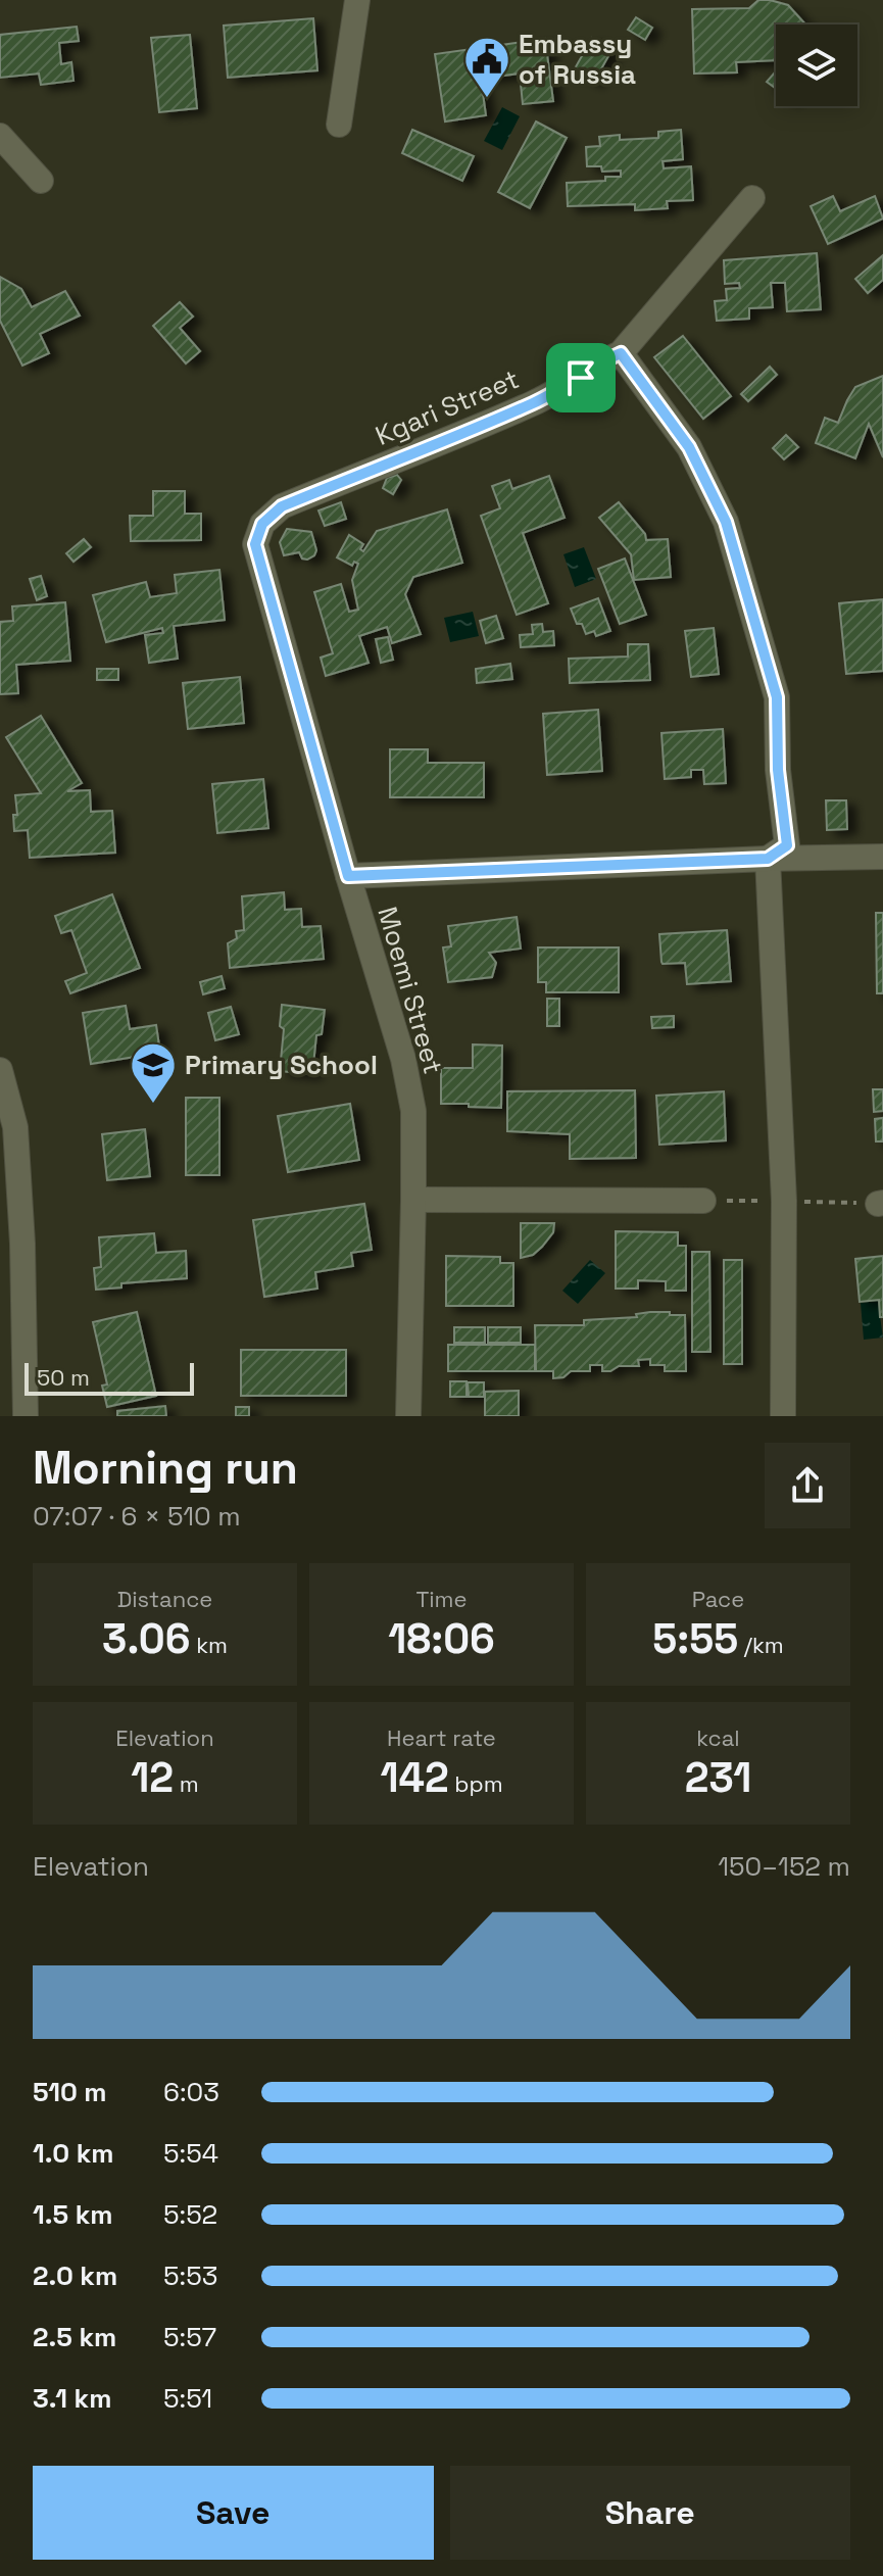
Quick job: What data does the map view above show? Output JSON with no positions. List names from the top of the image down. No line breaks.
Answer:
{"streets":{"street":["Kgari Street","Moemi Street"]},"crossings":[["Kgari Street","Moemi Street"]],"places":{"public building":["Embassy of Russia"],"school or university":["Primary School"]},"scale_bar":"50 m","page":{"scale":"50 m","heading":["Morning run","07:07 · 6 × 510 m"],"stats":[["Distance","3.06 km"],["Time","18:06"],["Pace","5:55 /km"],["Elevation","12 m"],["Heart rate","142 bpm"],["kcal","231"]],"chart":["Elevation","150–152 m"],"list":[{"name":"510 m","note":"6:03"},{"name":"1.0 km","note":"5:54"},{"name":"1.5 km","note":"5:52"},{"name":"2.0 km","note":"5:53"},{"name":"2.5 km","note":"5:57"},{"name":"3.1 km","note":"5:51"}],"buttons":["Save","Share"]}}
